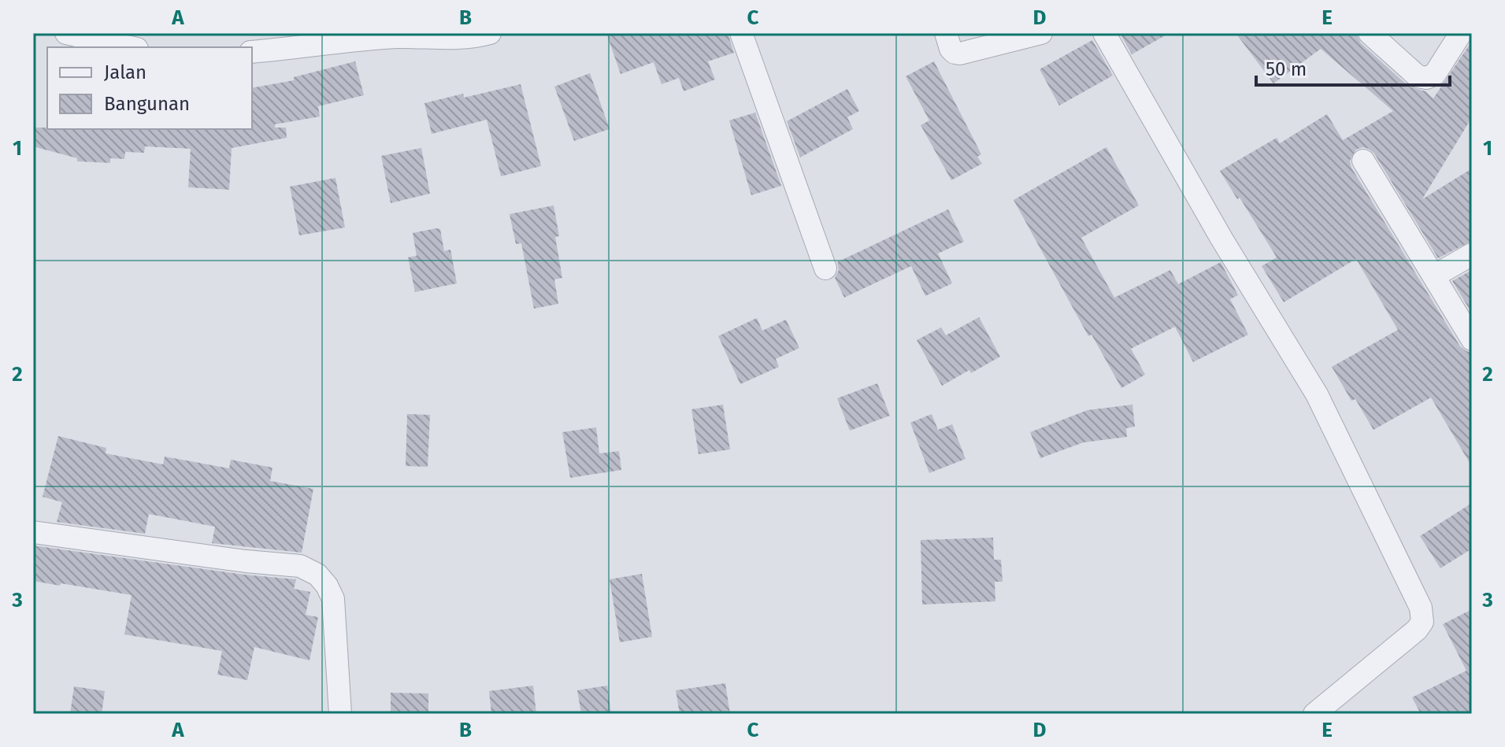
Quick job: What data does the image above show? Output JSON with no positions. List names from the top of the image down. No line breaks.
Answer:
{"legend":["Jalan","Bangunan"],"scale_bar":"50 m","grid":{"columns":["A","B","C","D","E"],"rows":["1","2","3"]}}
